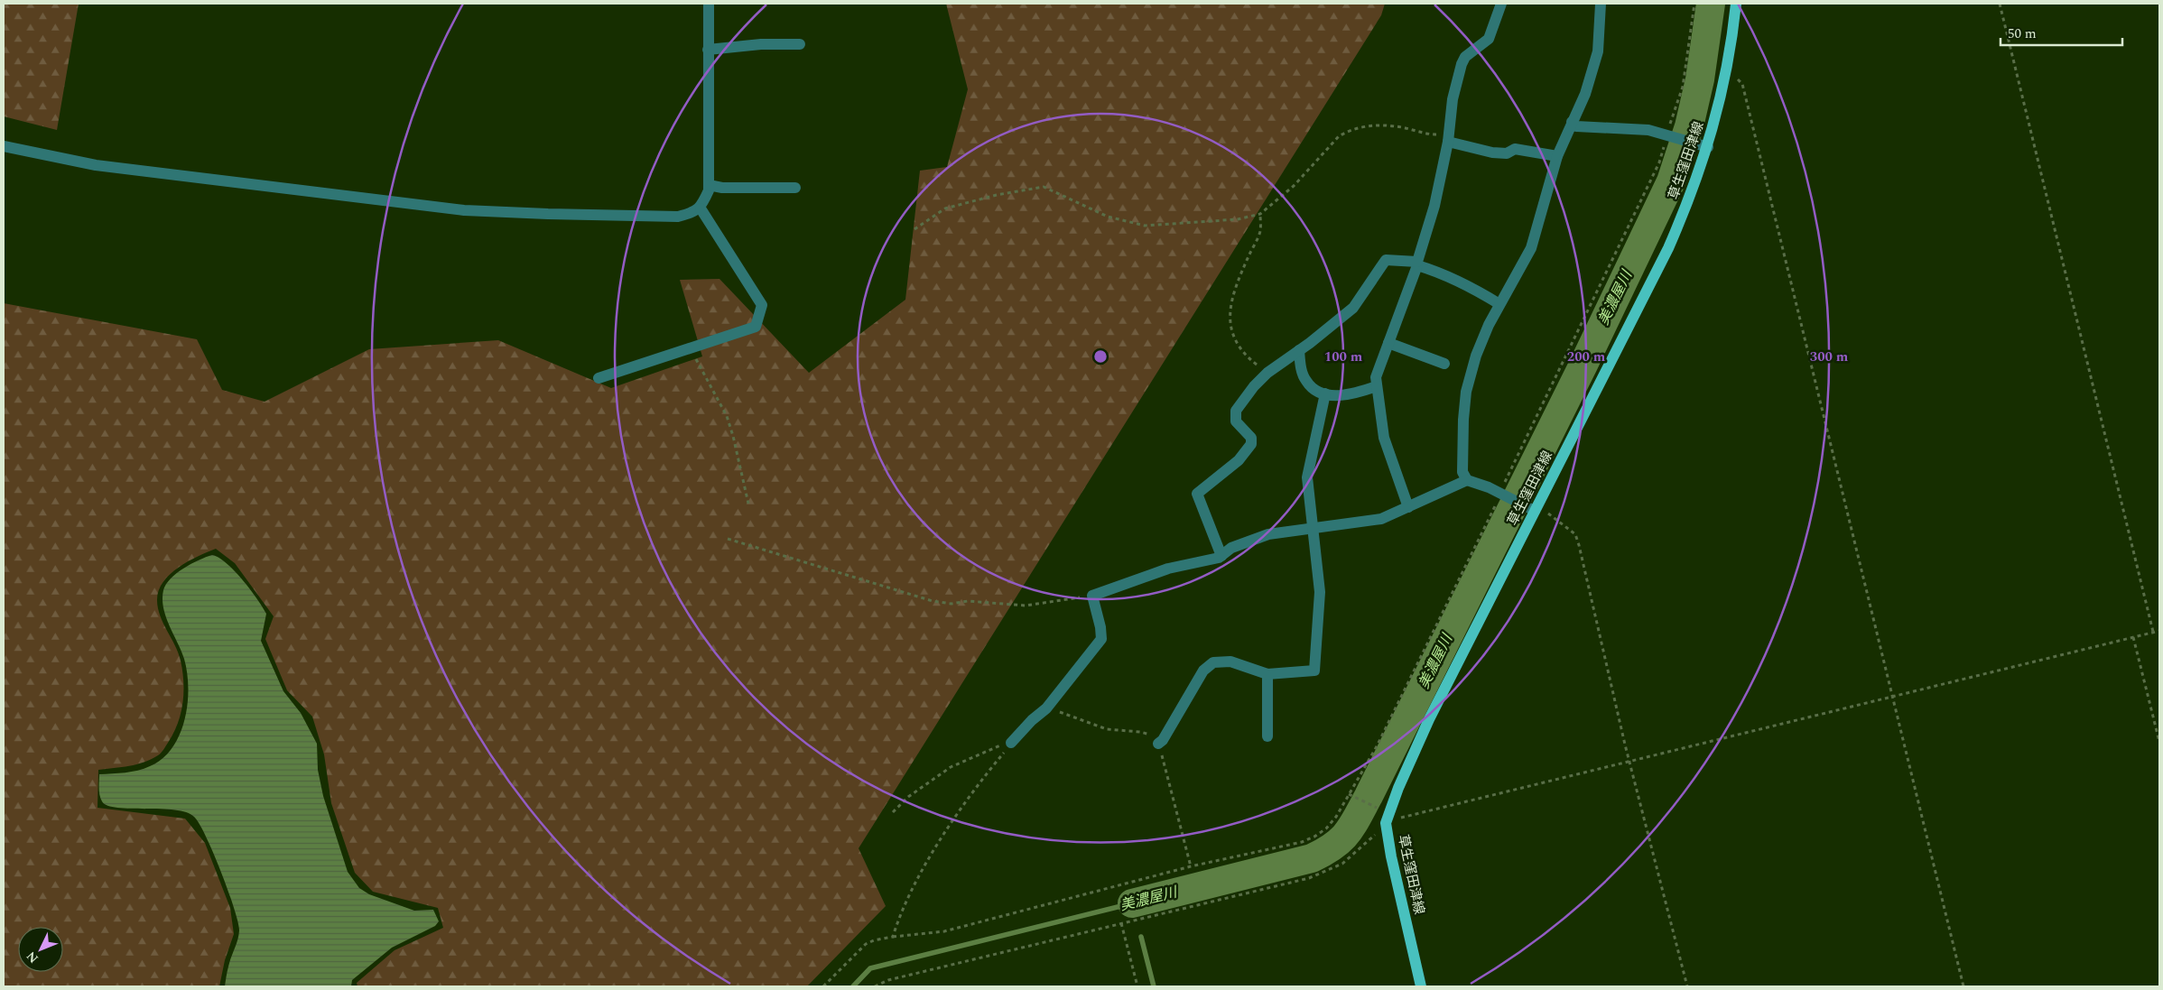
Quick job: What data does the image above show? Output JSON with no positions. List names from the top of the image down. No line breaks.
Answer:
{"streets":{"main road":["草生窪田津線"]},"water":["美濃屋川"],"scale_bar":"50 m","north":"bottom left","rings":["100 m","200 m","300 m"]}
